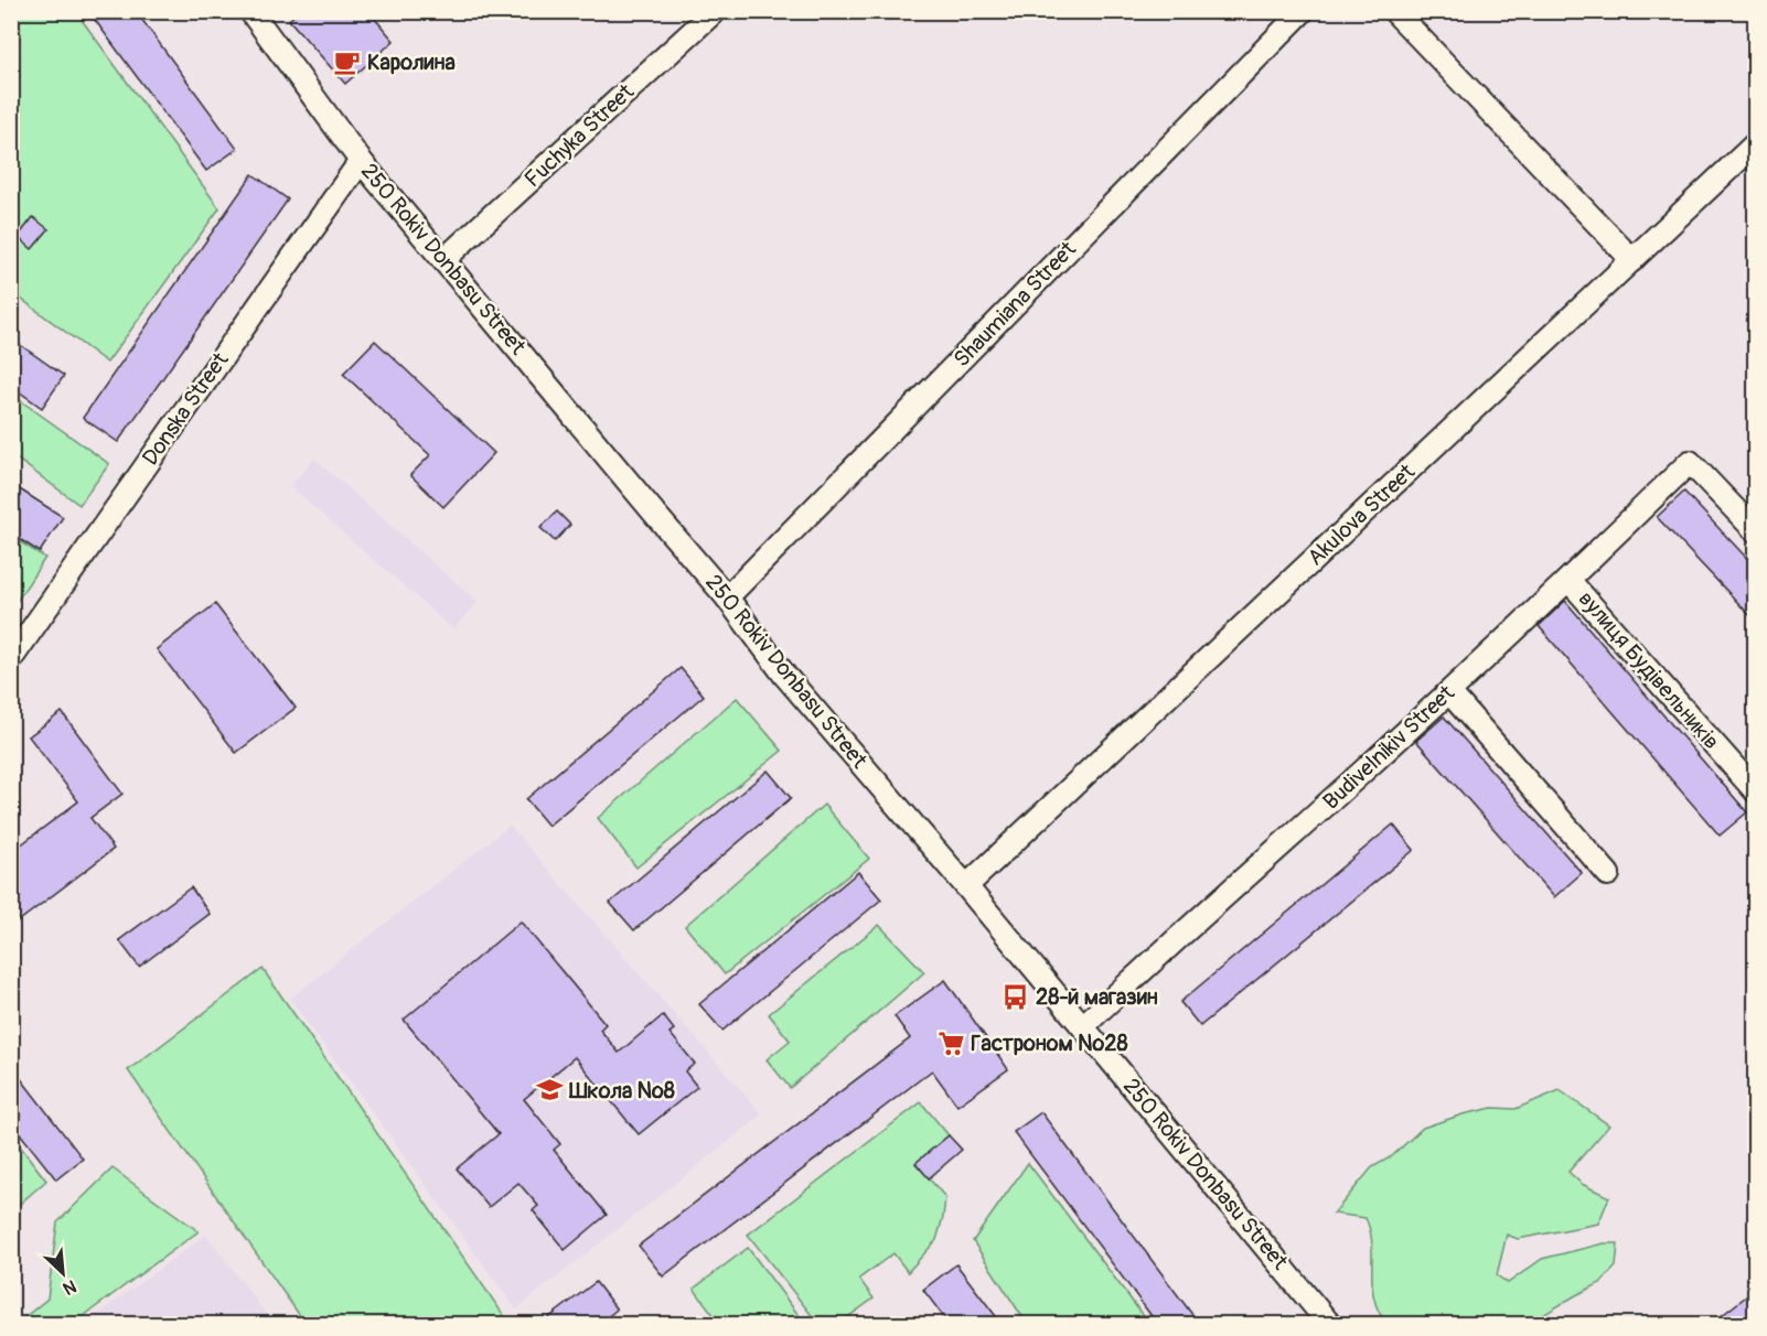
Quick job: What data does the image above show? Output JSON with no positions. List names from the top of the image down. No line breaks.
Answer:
{"streets":{"street":["Fuchyka Street","250 Rokiv Donbasu Street","Shaumiana Street","Donska Street","Akulova Street","вулиця Будівельників","Budivelnikiv Street"]},"crossings":[["Fuchyka Street","250 Rokiv Donbasu Street"],["250 Rokiv Donbasu Street","Shaumiana Street"],["250 Rokiv Donbasu Street","Donska Street"],["250 Rokiv Donbasu Street","Akulova Street"],["250 Rokiv Donbasu Street","Budivelnikiv Street"],["вулиця Будівельників","Budivelnikiv Street"]],"places":{"cafe":["Каролина"],"bus stop":["28-й магазин"],"supermarket":["Гастроном №28"],"school or university":["Школа №8"]},"north":"bottom right"}
